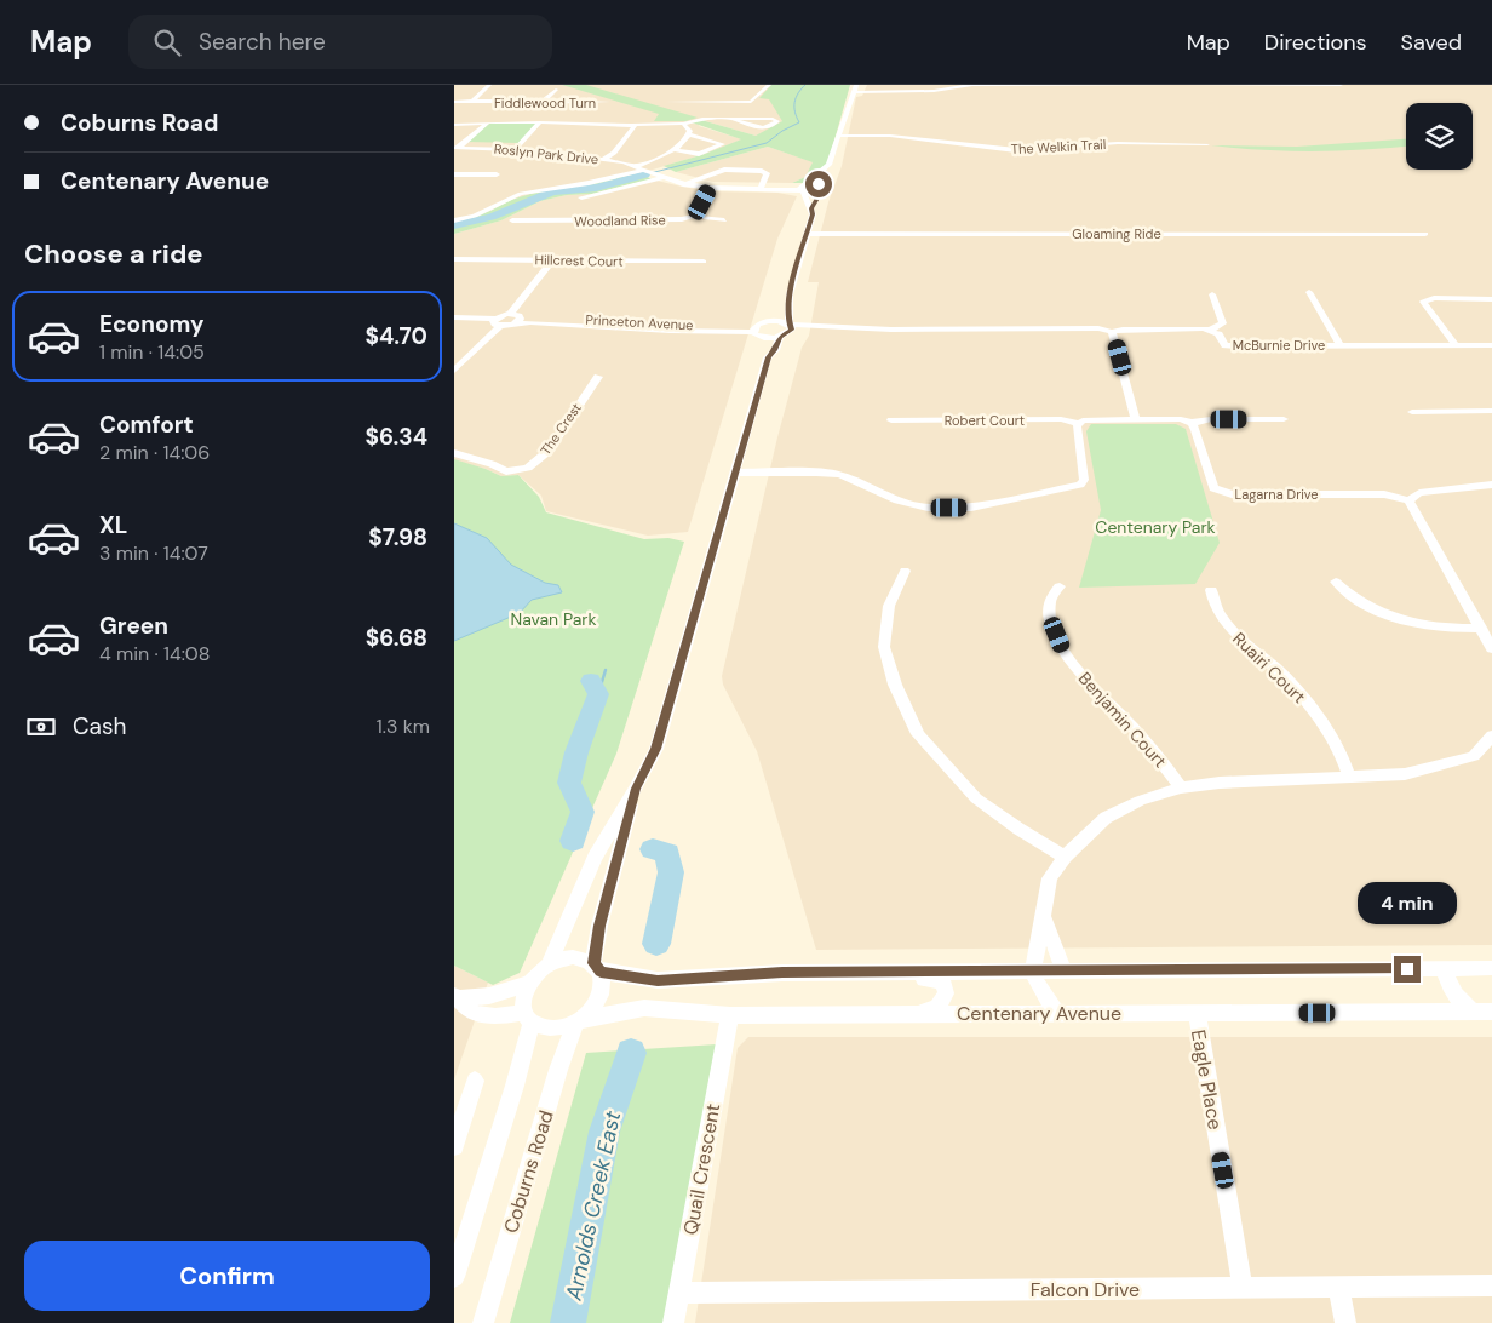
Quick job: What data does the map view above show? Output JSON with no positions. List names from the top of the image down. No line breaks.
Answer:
{"streets":{"street":["Fiddlewood Turn","The Welkin Trail","Roslyn Park Drive","Woodland Rise","Gloaming Ride","Hillcrest Court","Princeton Avenue","McBurnie Drive","Robert Court","The Crest","Lagarna Drive","Ruairi Court","Benjamin Court","Centenary Avenue","Eagle Place","Quail Crescent","Coburns Road","Falcon Drive"]},"crossings":[["Princeton Avenue","McBurnie Drive"],["Centenary Avenue","Eagle Place"],["Centenary Avenue","Quail Crescent"],["Centenary Avenue","Coburns Road"],["Eagle Place","Falcon Drive"],["Quail Crescent","Falcon Drive"]],"water":["Arnolds Creek East"],"parks":["Centenary Park","Navan Park"],"page":{"header":"Map","search":"Search here","nav":["Map","Directions","Saved"],"banner":["Coburns Road","Centenary Avenue"],"heading":"Choose a ride","list":[{"name":"Economy","note":"1 min · 14:05","value":"$4.70"},{"name":"Comfort","note":"2 min · 14:06","value":"$6.34"},{"name":"XL","note":"3 min · 14:07","value":"$7.98"},{"name":"Green","note":"4 min · 14:08","value":"$6.68"}],"pay":["Cash","1.3 km"],"bubble":"4 min","buttons":"Confirm"}}
